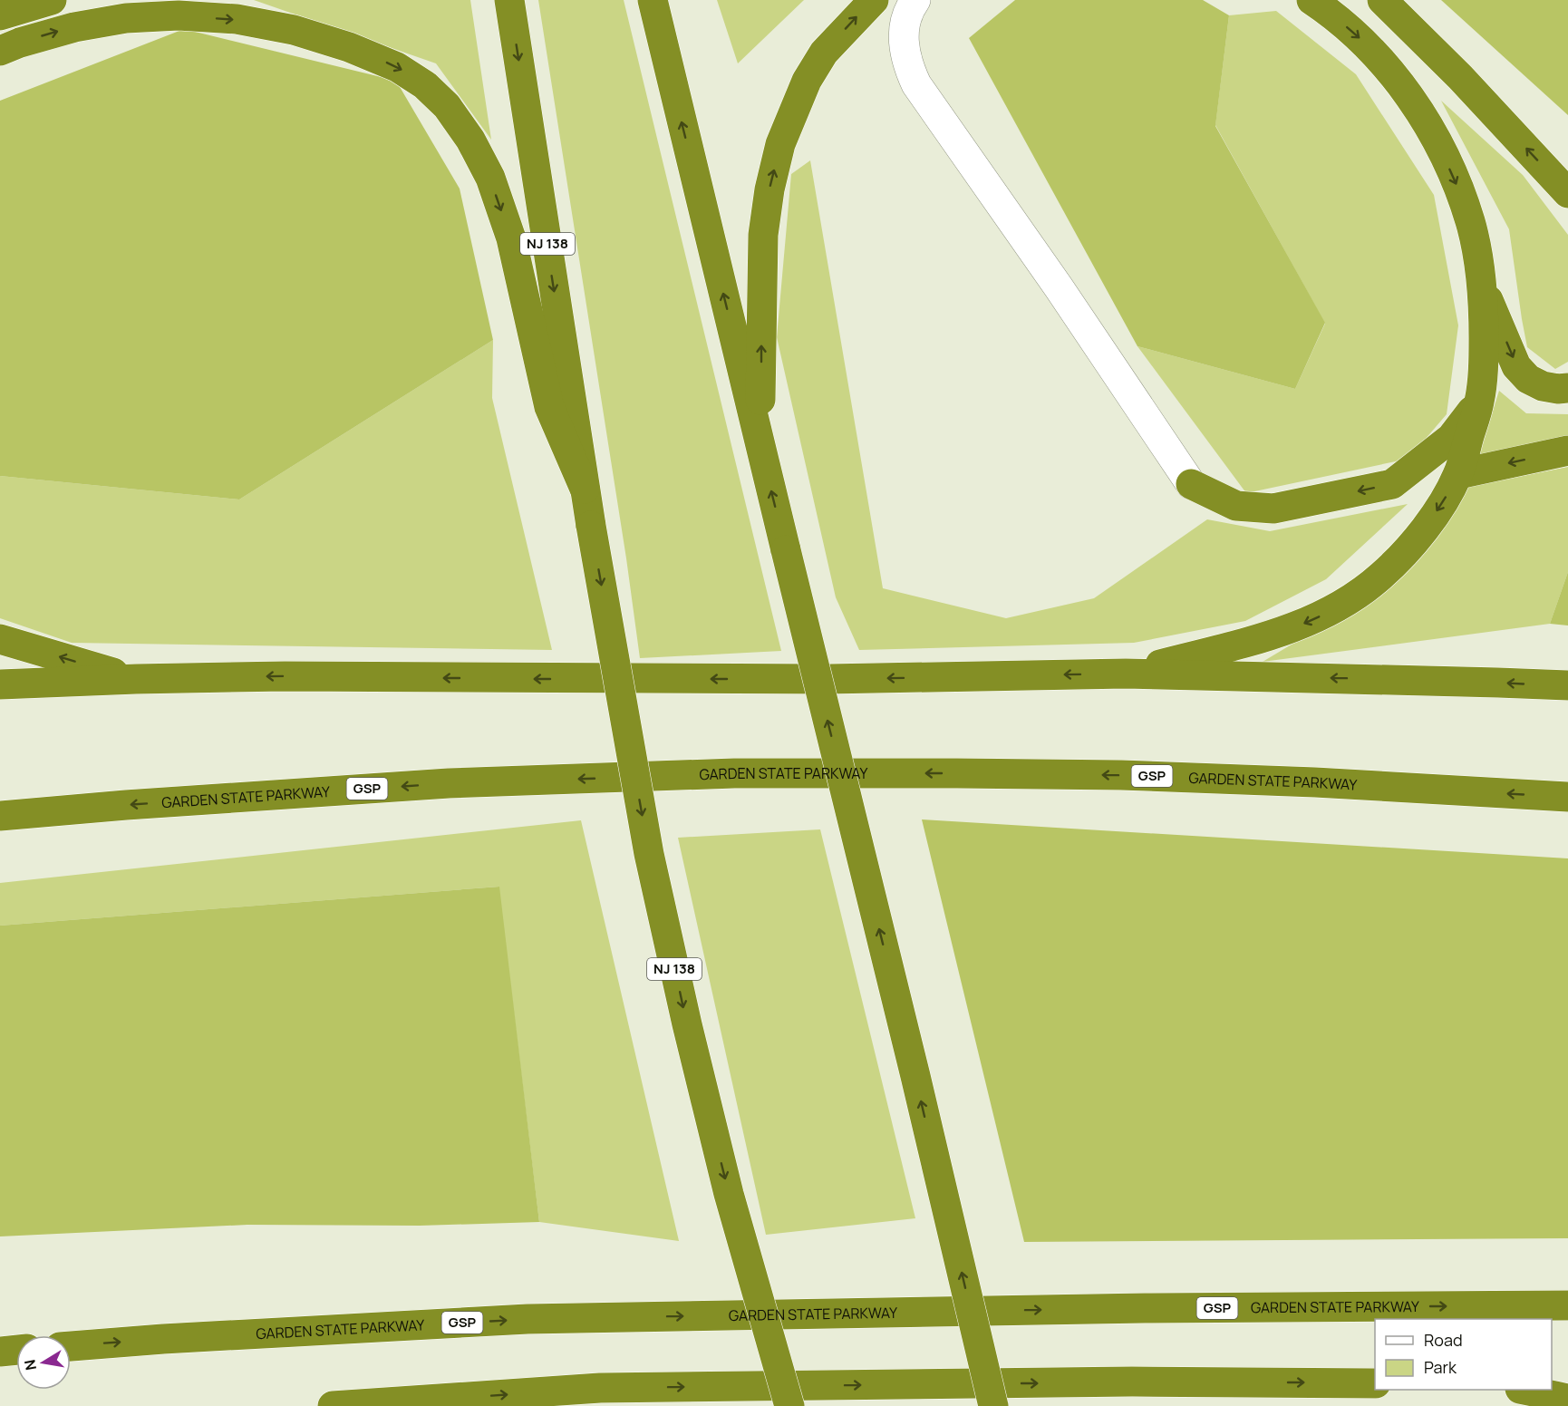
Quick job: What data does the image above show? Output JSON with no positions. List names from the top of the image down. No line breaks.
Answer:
{"streets":{"highway":["NJ 138","GARDEN STATE PARKWAY","GSP"]},"legend":["Road","Park"],"north":"left"}
